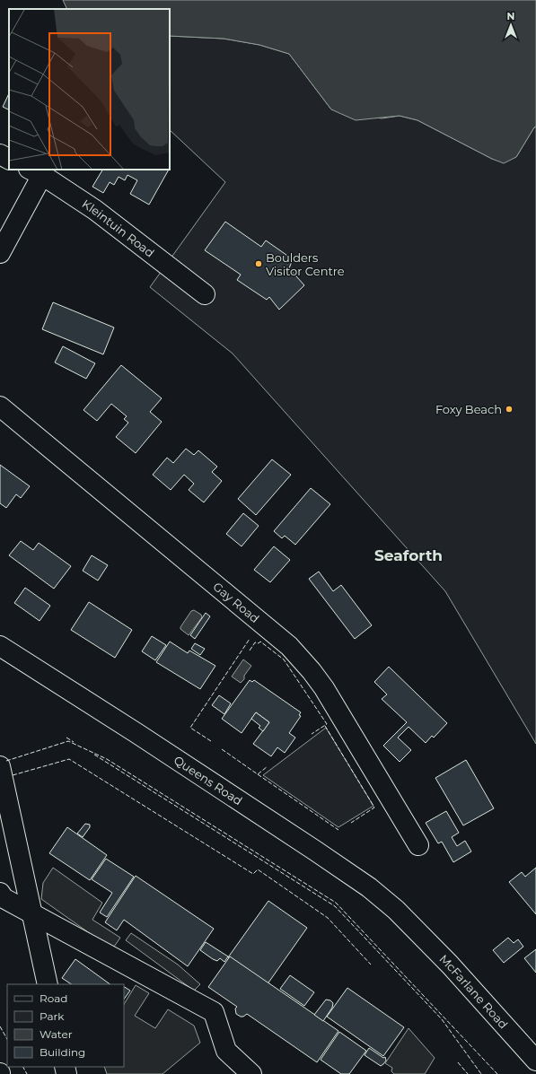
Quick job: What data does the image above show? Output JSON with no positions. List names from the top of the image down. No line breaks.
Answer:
{"streets":{"street":["Kleintuin Road","Gay Road","Queens Road","McFarlane Road"]},"crossings":[["Queens Road","McFarlane Road"]],"districts":["Seaforth"],"places":["Boulders Visitor Centre","Foxy Beach"],"legend":["Road","Park","Water","Building"],"north":"top"}
